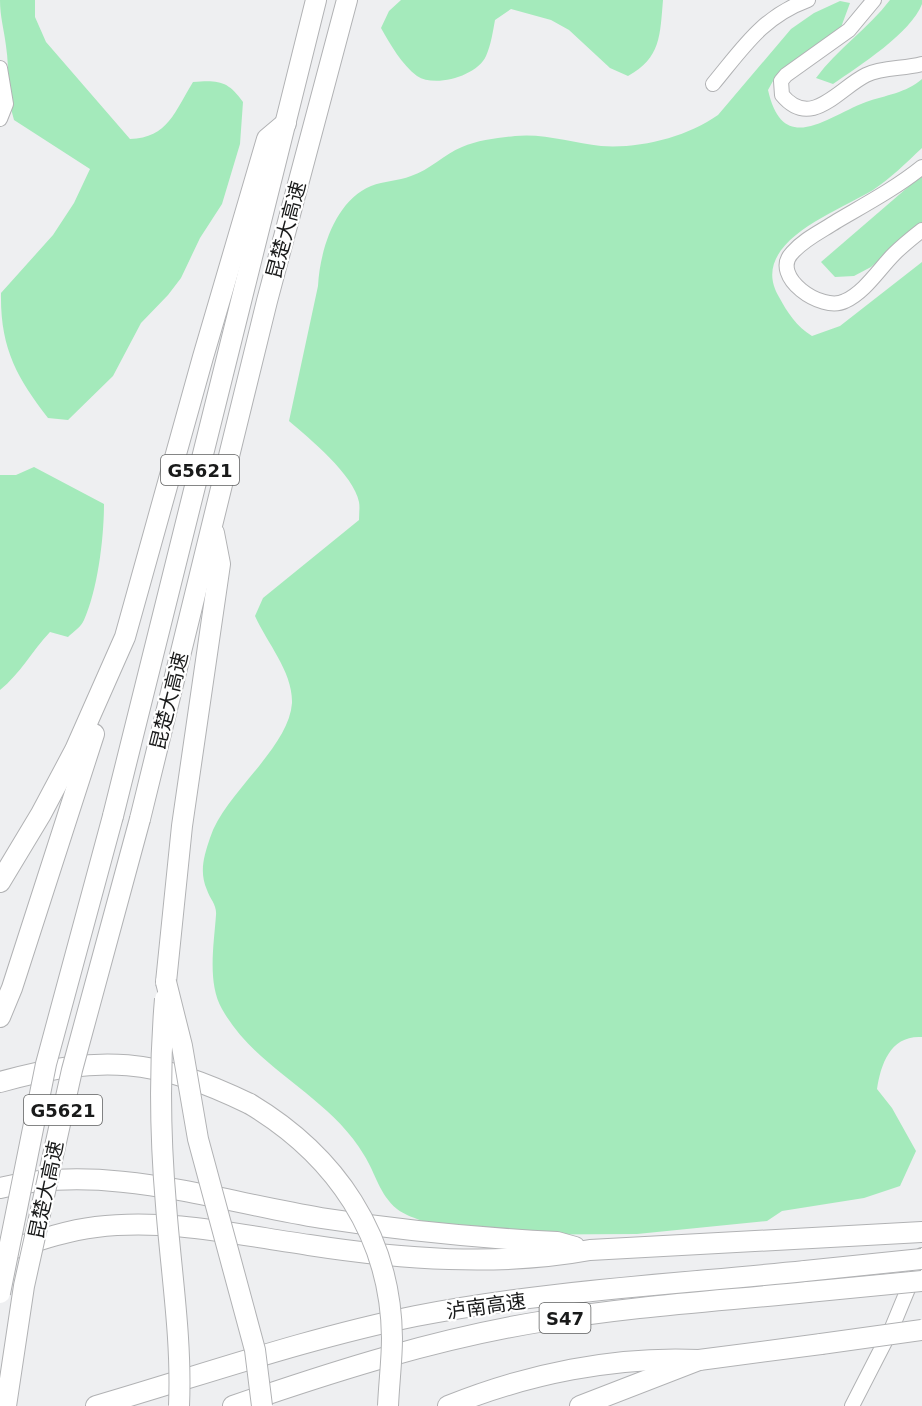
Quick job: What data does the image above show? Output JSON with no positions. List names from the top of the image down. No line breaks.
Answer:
{"streets":{"highway":["昆楚大高速","G5621","泸南高速","S47"]}}
